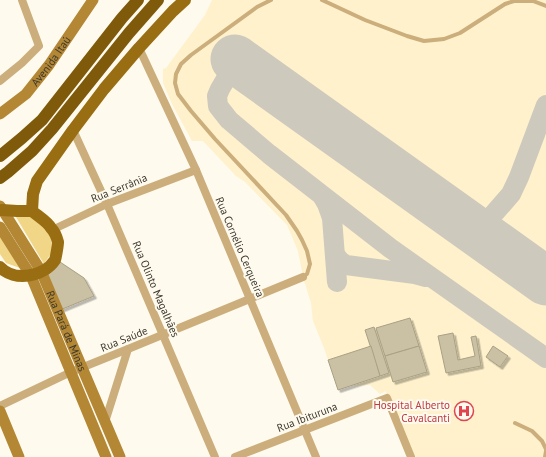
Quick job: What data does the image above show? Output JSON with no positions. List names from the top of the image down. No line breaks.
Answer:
{"streets":{"main road":["Avenida Itaú","Rua Pará de Minas"],"street":["Rua Serrânia","Rua Cornélio Cerqueira","Rua Olinto Magalhães","Rua Saúde","Rua Ibituruna"]},"crossings":[["Rua Serrânia","Rua Cornélio Cerqueira"],["Rua Serrânia","Rua Olinto Magalhães"],["Rua Cornélio Cerqueira","Rua Saúde"],["Rua Cornélio Cerqueira","Rua Ibituruna"],["Rua Olinto Magalhães","Rua Saúde"],["Rua Pará de Minas","Rua Saúde"]],"places":{"hospital":["Hospital Alberto Cavalcanti"]}}
